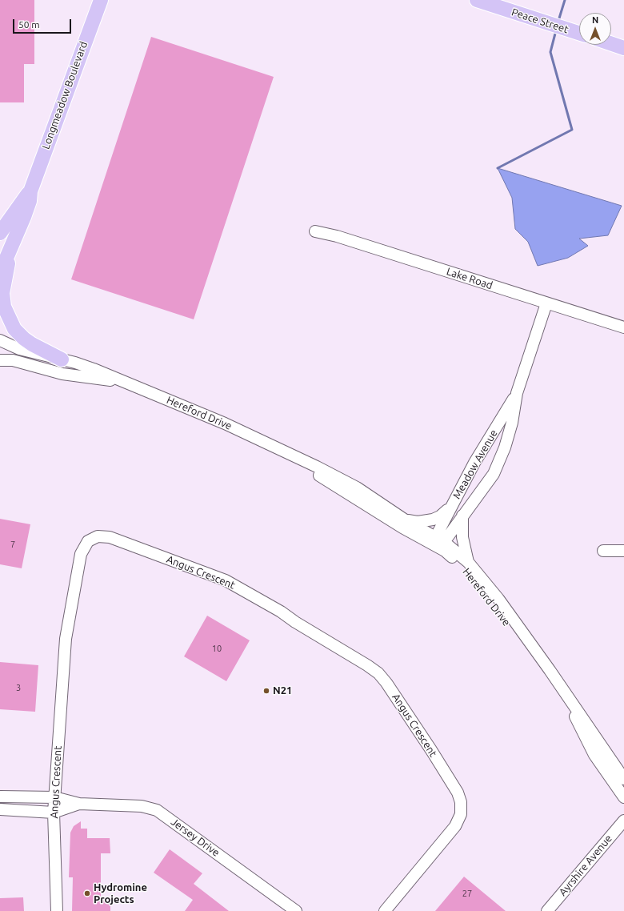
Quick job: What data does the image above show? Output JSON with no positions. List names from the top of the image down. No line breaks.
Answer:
{"streets":{"main road":["Peace Street","Longmeadow Boulevard"],"street":["Lake Road","Hereford Drive","Meadow Avenue","Angus Crescent","Jersey Drive","Ayrshire Avenue"]},"crossings":[["Lake Road","Meadow Avenue"],["Hereford Drive","Meadow Avenue"],["Angus Crescent","Jersey Drive"]],"places":["N21","Hydromine Projects"],"house_numbers":["7","10","3","27"],"scale_bar":"50 m","north":"top"}
